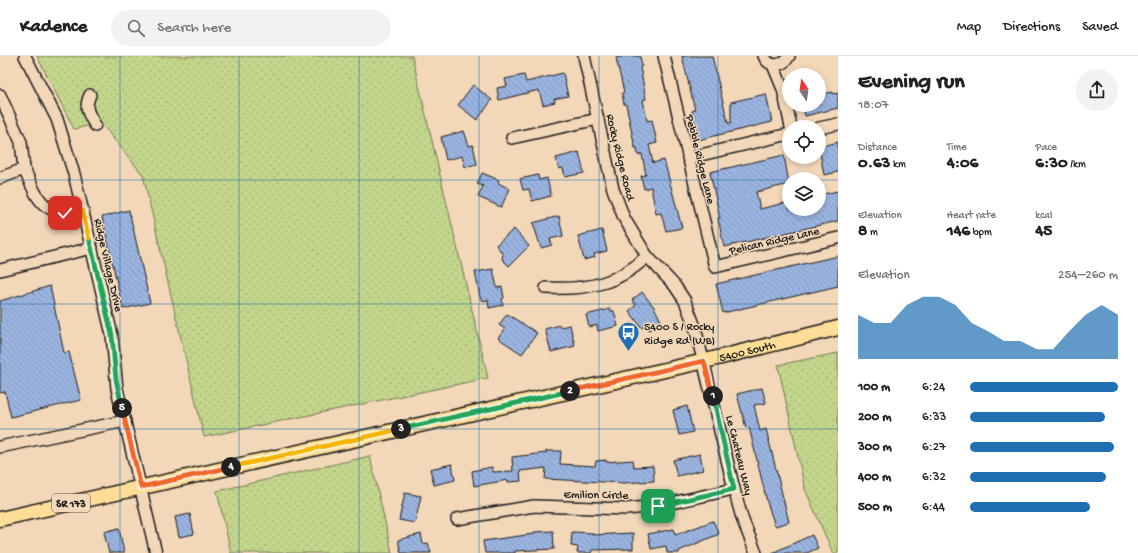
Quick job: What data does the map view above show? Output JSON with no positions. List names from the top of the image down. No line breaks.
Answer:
{"streets":{"main road":["5400 South","SR 173"],"street":["Rocky Ridge Road","Pebble Ridge Lane","Pelican Ridge Lane","Ridge Village Drive","Le Chateau Way","Emilion Circle"]},"crossings":[["Rocky Ridge Road","5400 South"],["Rocky Ridge Road","Le Chateau Way"],["Pebble Ridge Lane","Pelican Ridge Lane"],["Ridge Village Drive","5400 South"],["5400 South","Le Chateau Way"],["Le Chateau Way","Emilion Circle"]],"places":{"bus stop":["5400 S / Rocky Ridge Rd (WB)"]},"north":"top","page":{"header":"Kadence","search":"Search here","nav":["Map","Directions","Saved"],"heading":["Evening run","18:07"],"stats":[["Distance","0.63 km"],["Time","4:06"],["Pace","6:30 /km"],["Elevation","8 m"],["Heart rate","146 bpm"],["kcal","45"]],"chart":["Elevation","254–260 m"],"list":[{"name":"100 m","note":"6:24"},{"name":"200 m","note":"6:33"},{"name":"300 m","note":"6:27"},{"name":"400 m","note":"6:32"},{"name":"500 m","note":"6:44"}],"pins":["2","1","5","3","4"]}}
